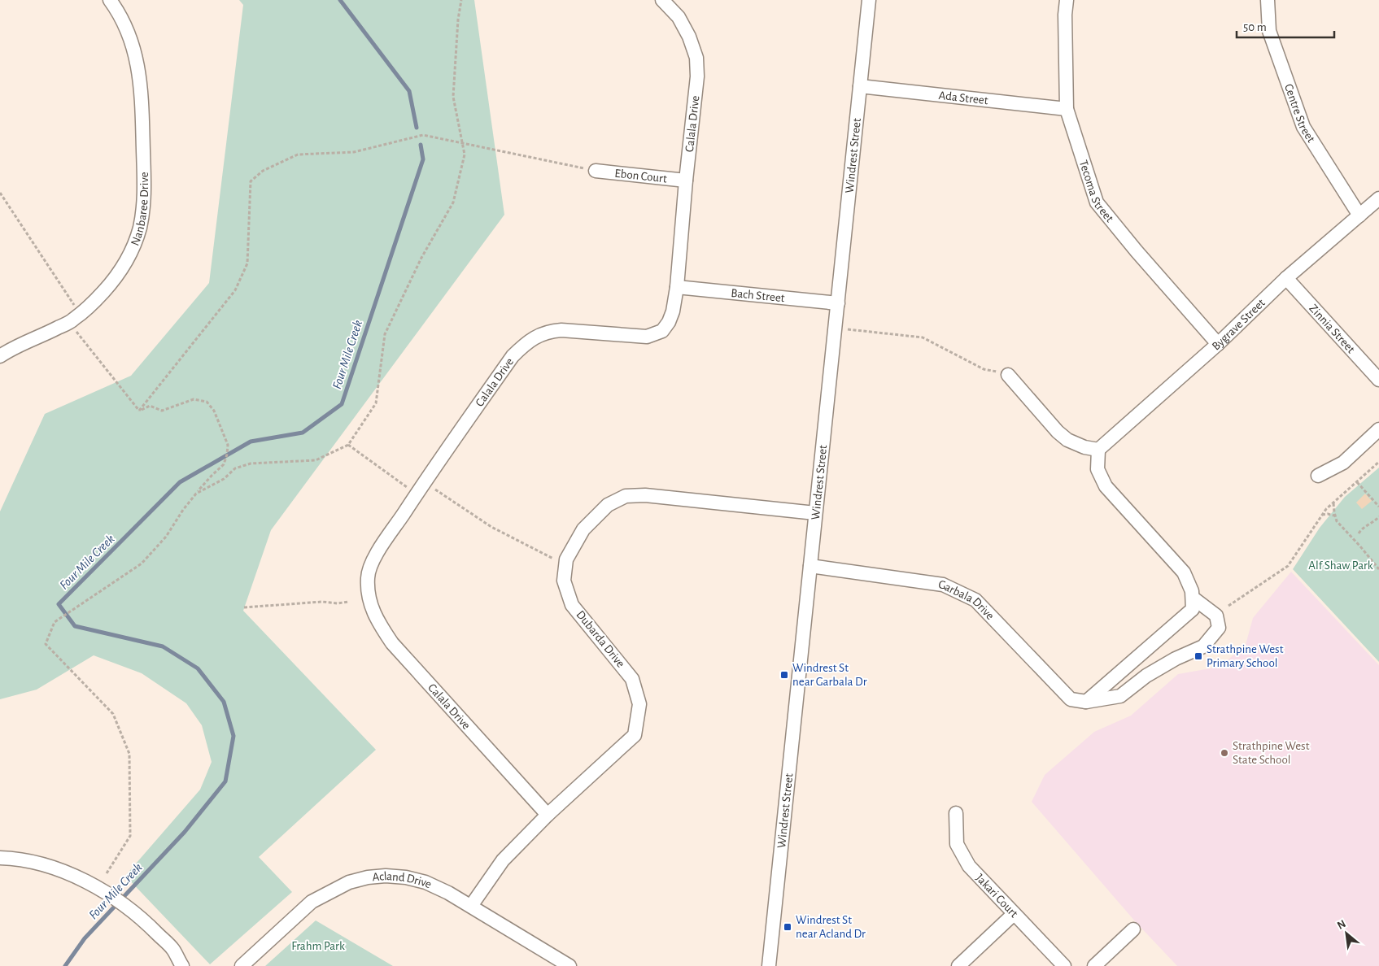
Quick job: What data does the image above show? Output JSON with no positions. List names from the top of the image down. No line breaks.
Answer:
{"streets":{"street":["Ada Street","Centre Street","Calala Drive","Windrest Street","Ebon Court","Tecoma Street","Nanbaree Drive","Bach Street","Bygrave Street","Zinnia Street","Garbala Drive","Dubarda Drive","Acland Drive","Jakari Court"]},"crossings":[["Ada Street","Windrest Street"],["Ada Street","Tecoma Street"],["Centre Street","Bygrave Street"],["Calala Drive","Ebon Court"],["Calala Drive","Bach Street"],["Calala Drive","Dubarda Drive"],["Windrest Street","Bach Street"],["Windrest Street","Garbala Drive"],["Windrest Street","Dubarda Drive"],["Tecoma Street","Bygrave Street"],["Bygrave Street","Zinnia Street"],["Dubarda Drive","Acland Drive"]],"water":["Four Mile Creek"],"parks":["Alf Shaw Park","Frahm Park"],"places":{"transit":["Strathpine West Primary School","Windrest St near Garbala Dr","Windrest St near Acland Dr"],"other":["Strathpine West State School"]},"scale_bar":"50 m","north":"top left"}
